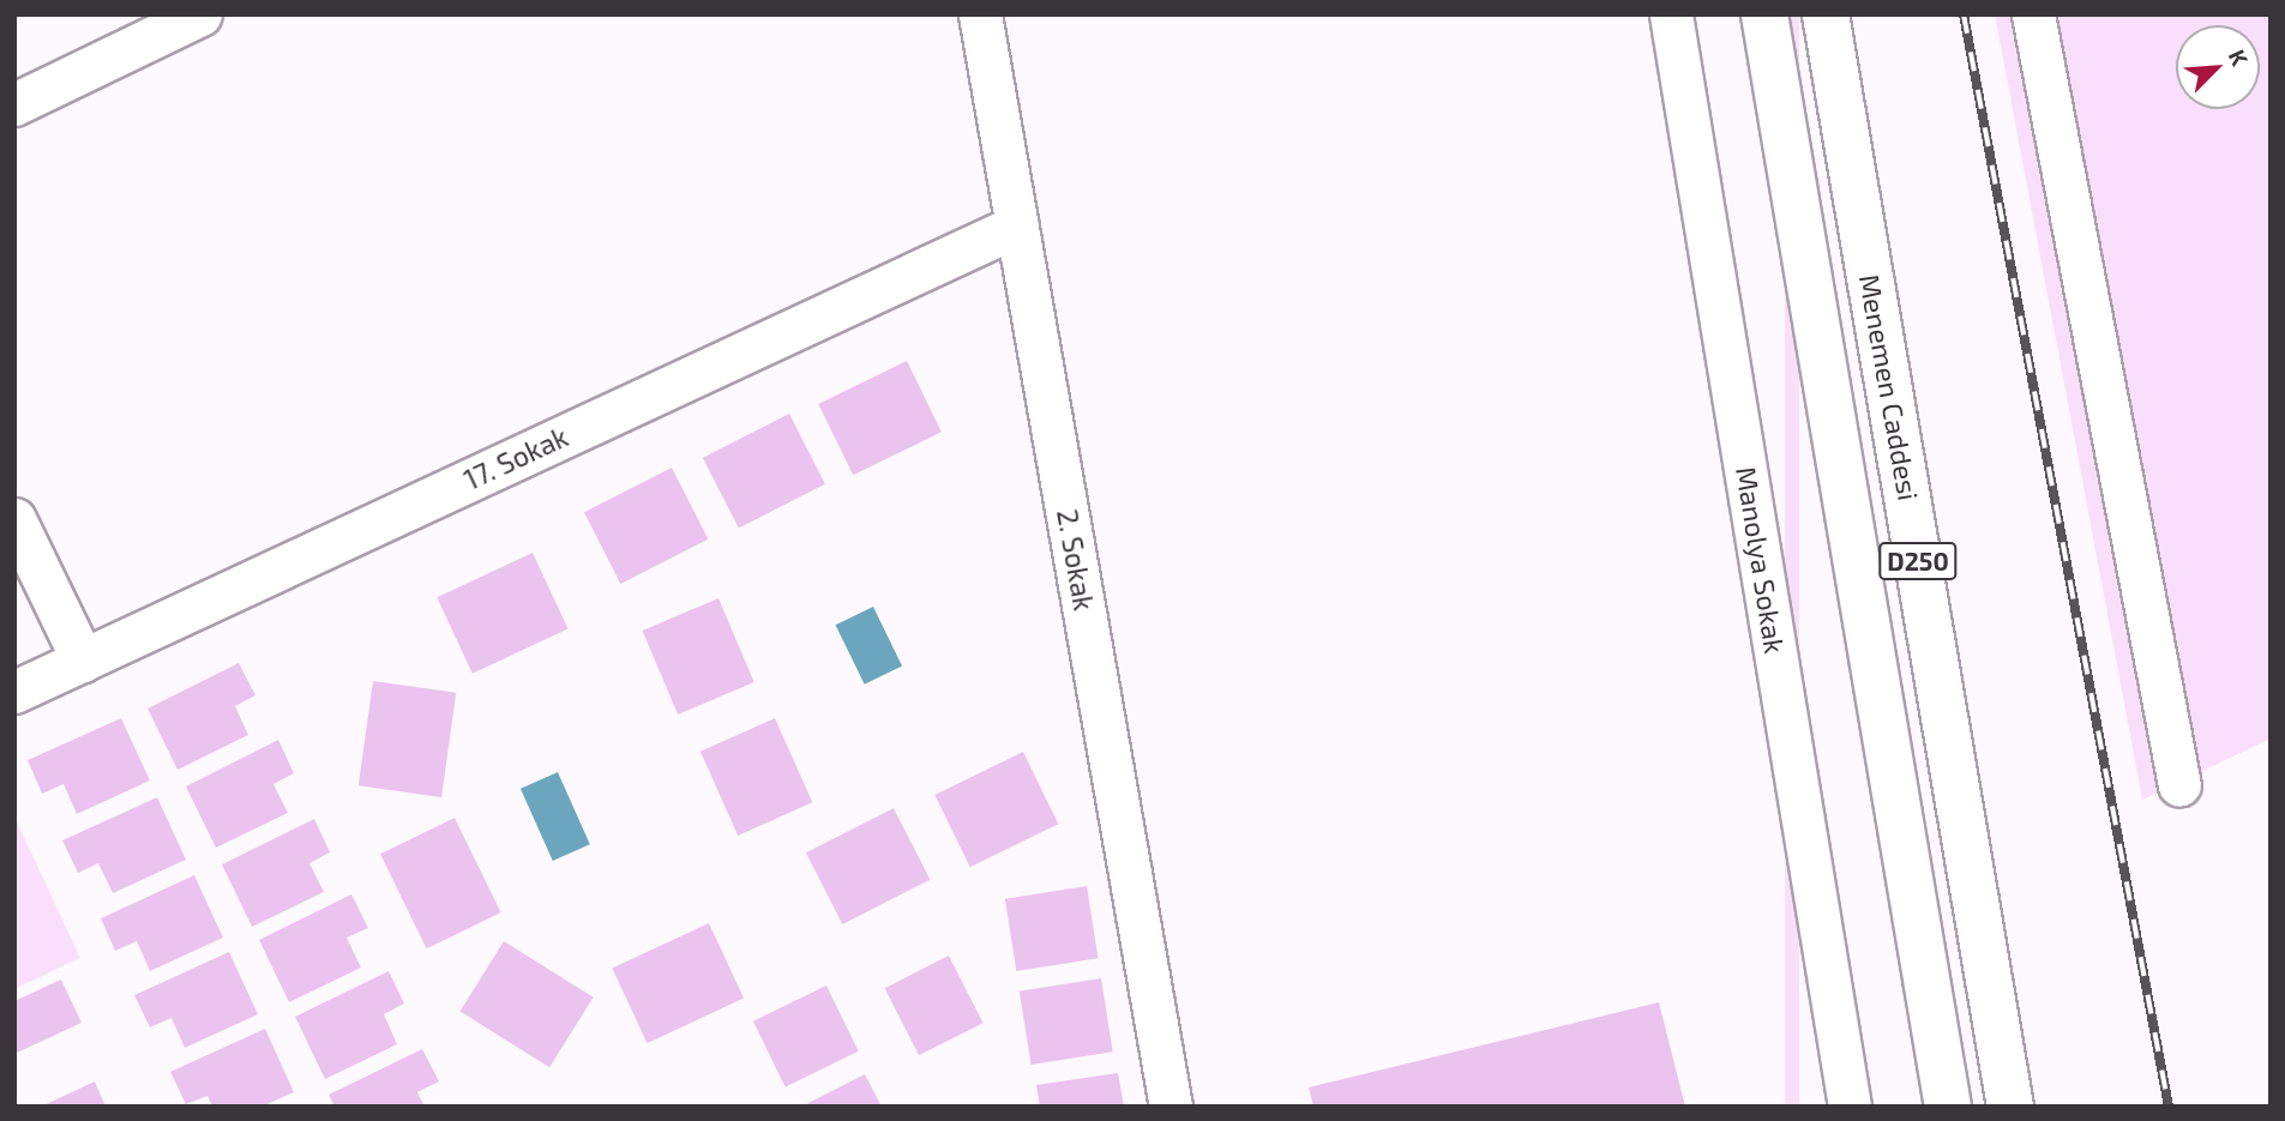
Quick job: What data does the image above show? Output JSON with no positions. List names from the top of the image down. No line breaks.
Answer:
{"streets":{"highway":["Menemen Caddesi","D250"],"street":["17. Sokak","2. Sokak","Manolya Sokak"]},"crossings":[["17. Sokak","2. Sokak"]],"north":"top right"}
